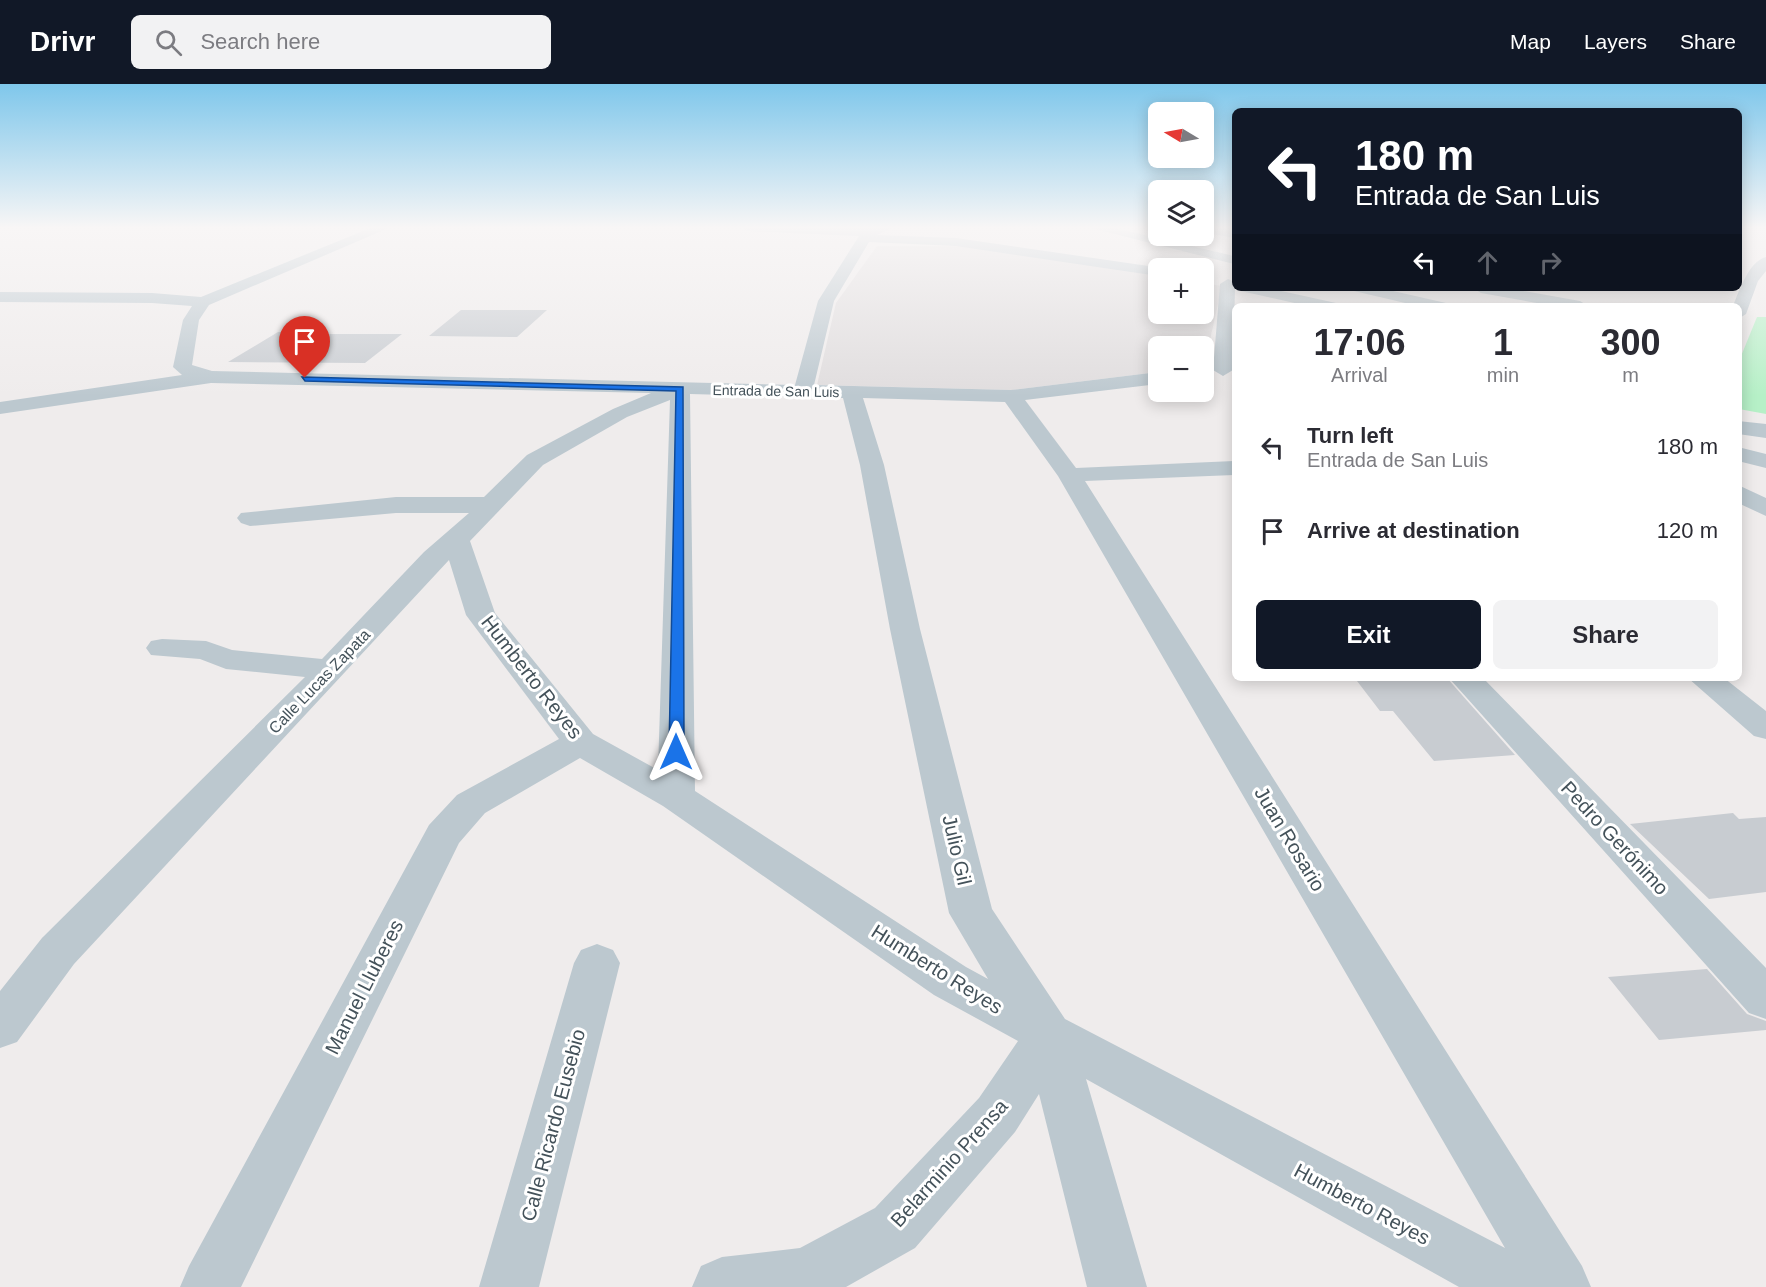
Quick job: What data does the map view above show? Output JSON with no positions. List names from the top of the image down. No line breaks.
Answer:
{"streets":{"street":["Entrada de San Luis","Humberto Reyes","Calle Lucas Zapata","Pedro Gerónimo","Juan Rosario","Julio Gil","Manuel Lluberes","Calle Ricardo Eusebio","Belarminio Prensa"]},"crossings":[["Entrada de San Luis","Calle Lucas Zapata"],["Entrada de San Luis","Juan Rosario"],["Entrada de San Luis","Julio Gil"],["Humberto Reyes","Calle Lucas Zapata"],["Humberto Reyes","Julio Gil"],["Humberto Reyes","Manuel Lluberes"],["Humberto Reyes","Belarminio Prensa"],["Julio Gil","Belarminio Prensa"]],"north":"left","page":{"header":"Drivr","search":"Search here","nav":["Map","Layers","Share"],"map_buttons":["+","−"],"turn":["180 m","Entrada de San Luis"],"eta":["17:06","Arrival","1","min","300","m"],"list":[{"name":"Turn left","note":"Entrada de San Luis","value":"180 m"},{"name":"Arrive at destination","value":"120 m"}],"buttons":["Exit","Share"]}}
